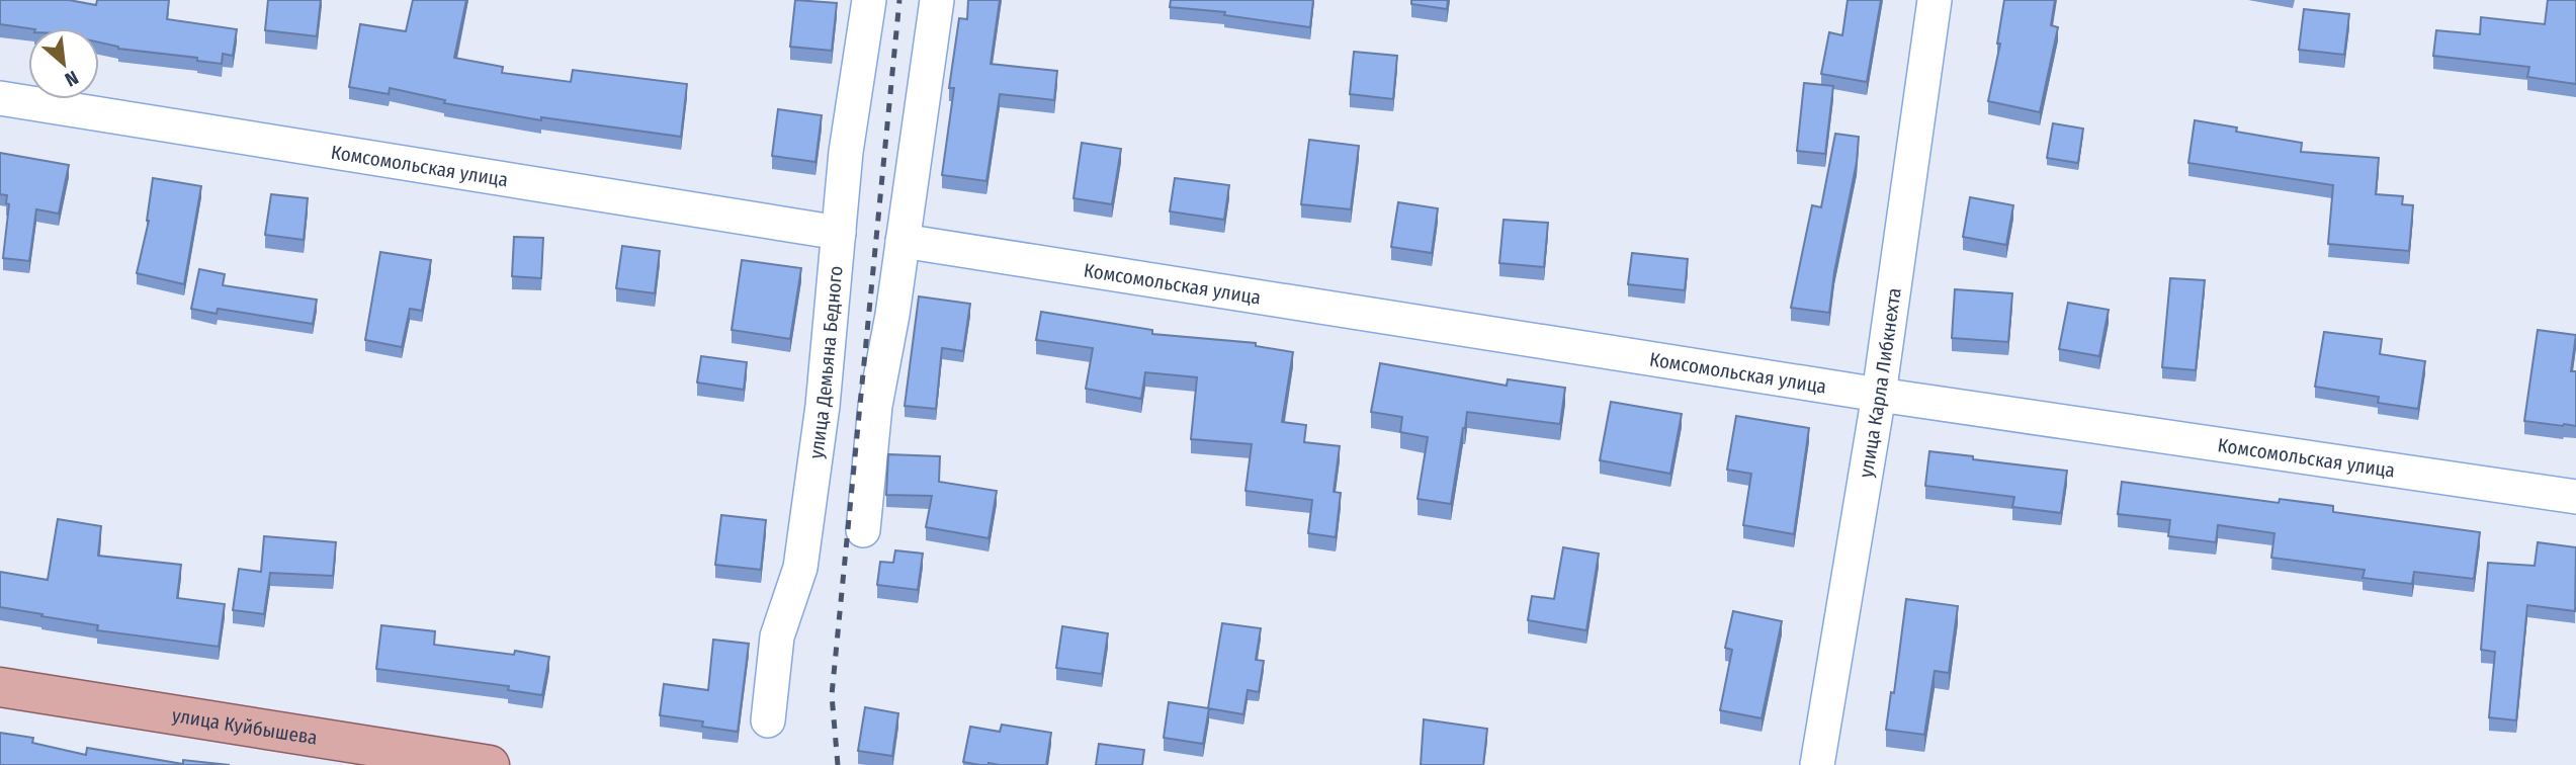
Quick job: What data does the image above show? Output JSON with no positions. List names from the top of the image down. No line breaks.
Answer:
{"streets":{"main road":["улица Куйбышева"],"street":["Комсомольская улица","улица Демьяна Бедного","улица Карла Либкнехта"]},"crossings":[["Комсомольская улица","улица Демьяна Бедного"],["Комсомольская улица","улица Карла Либкнехта"]],"north":"bottom right"}
